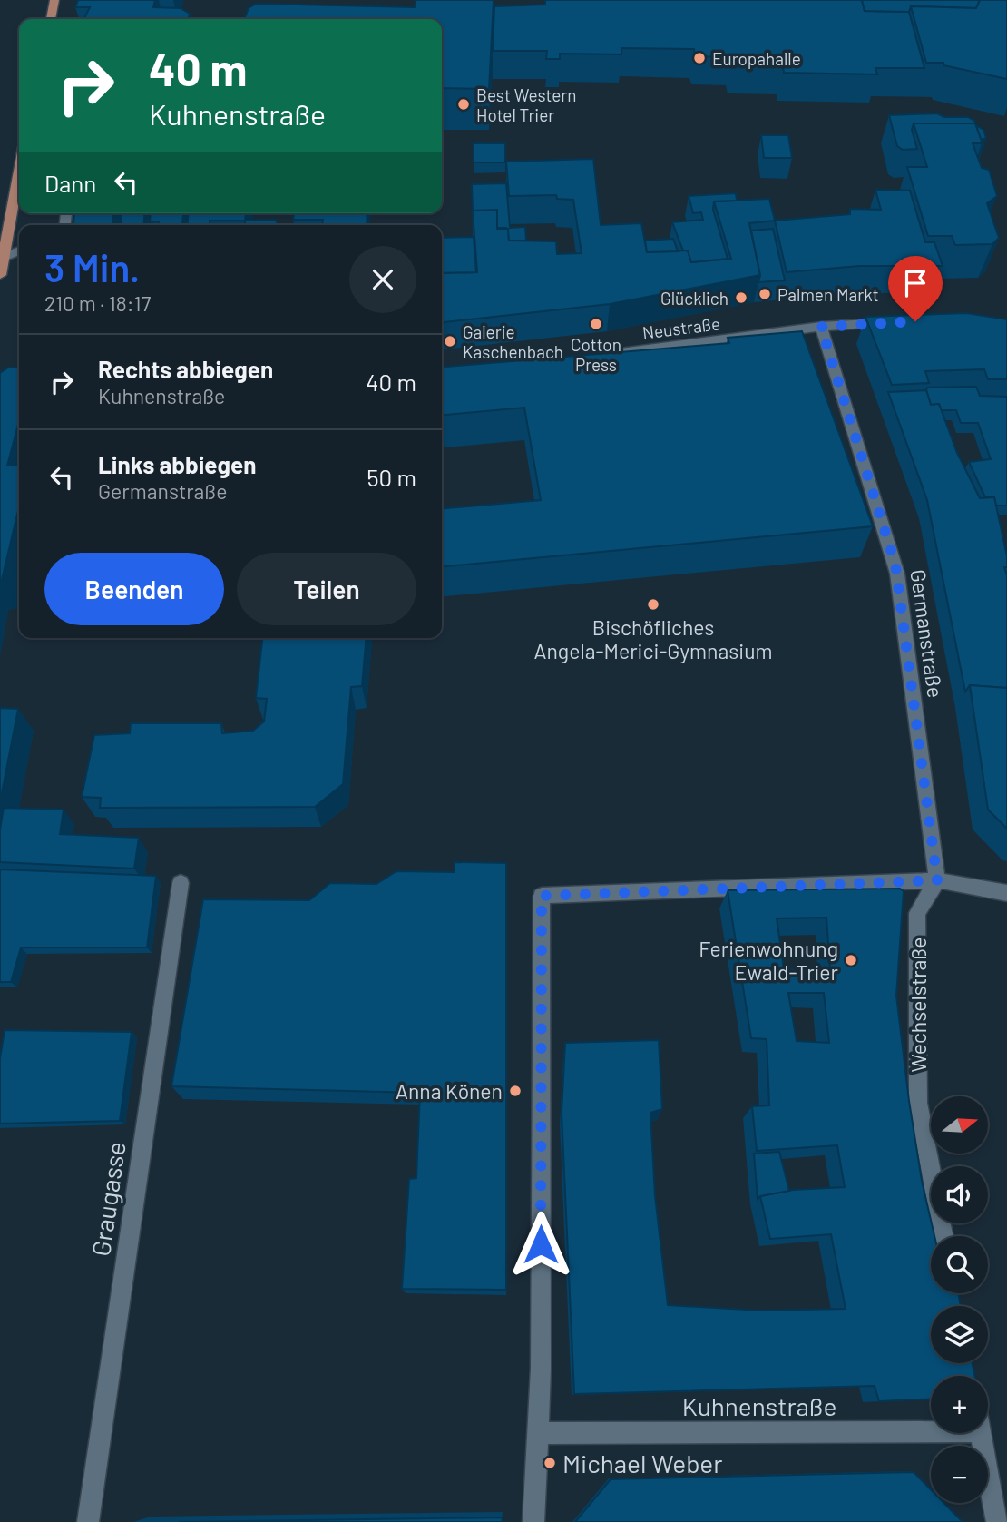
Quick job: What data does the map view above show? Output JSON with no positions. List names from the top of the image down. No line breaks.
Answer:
{"streets":{"street":["Neustraße","Germanstraße","Wechselstraße","Graugasse","Kuhnenstraße"]},"crossings":[["Neustraße","Germanstraße"],["Germanstraße","Wechselstraße"]],"places":["Europahalle","Best Western Hotel Trier","Palmen Markt","Glücklich","Cotton Press","Galerie Kaschenbach","Bischöfliches Angela-Merici-Gymnasium","Ferienwohnung Ewald-Trier","Anna Könen","Michael Weber"],"north":"right","page":{"turn":["40 m","Kuhnenstraße"],"then":"Dann","heading":["3 Min.","210 m · 18:17"],"list":[{"name":"Rechts abbiegen","note":"Kuhnenstraße","value":"40 m"},{"name":"Links abbiegen","note":"Germanstraße","value":"50 m"}],"buttons":["Beenden","Teilen"],"map_buttons":["+","−"]}}
